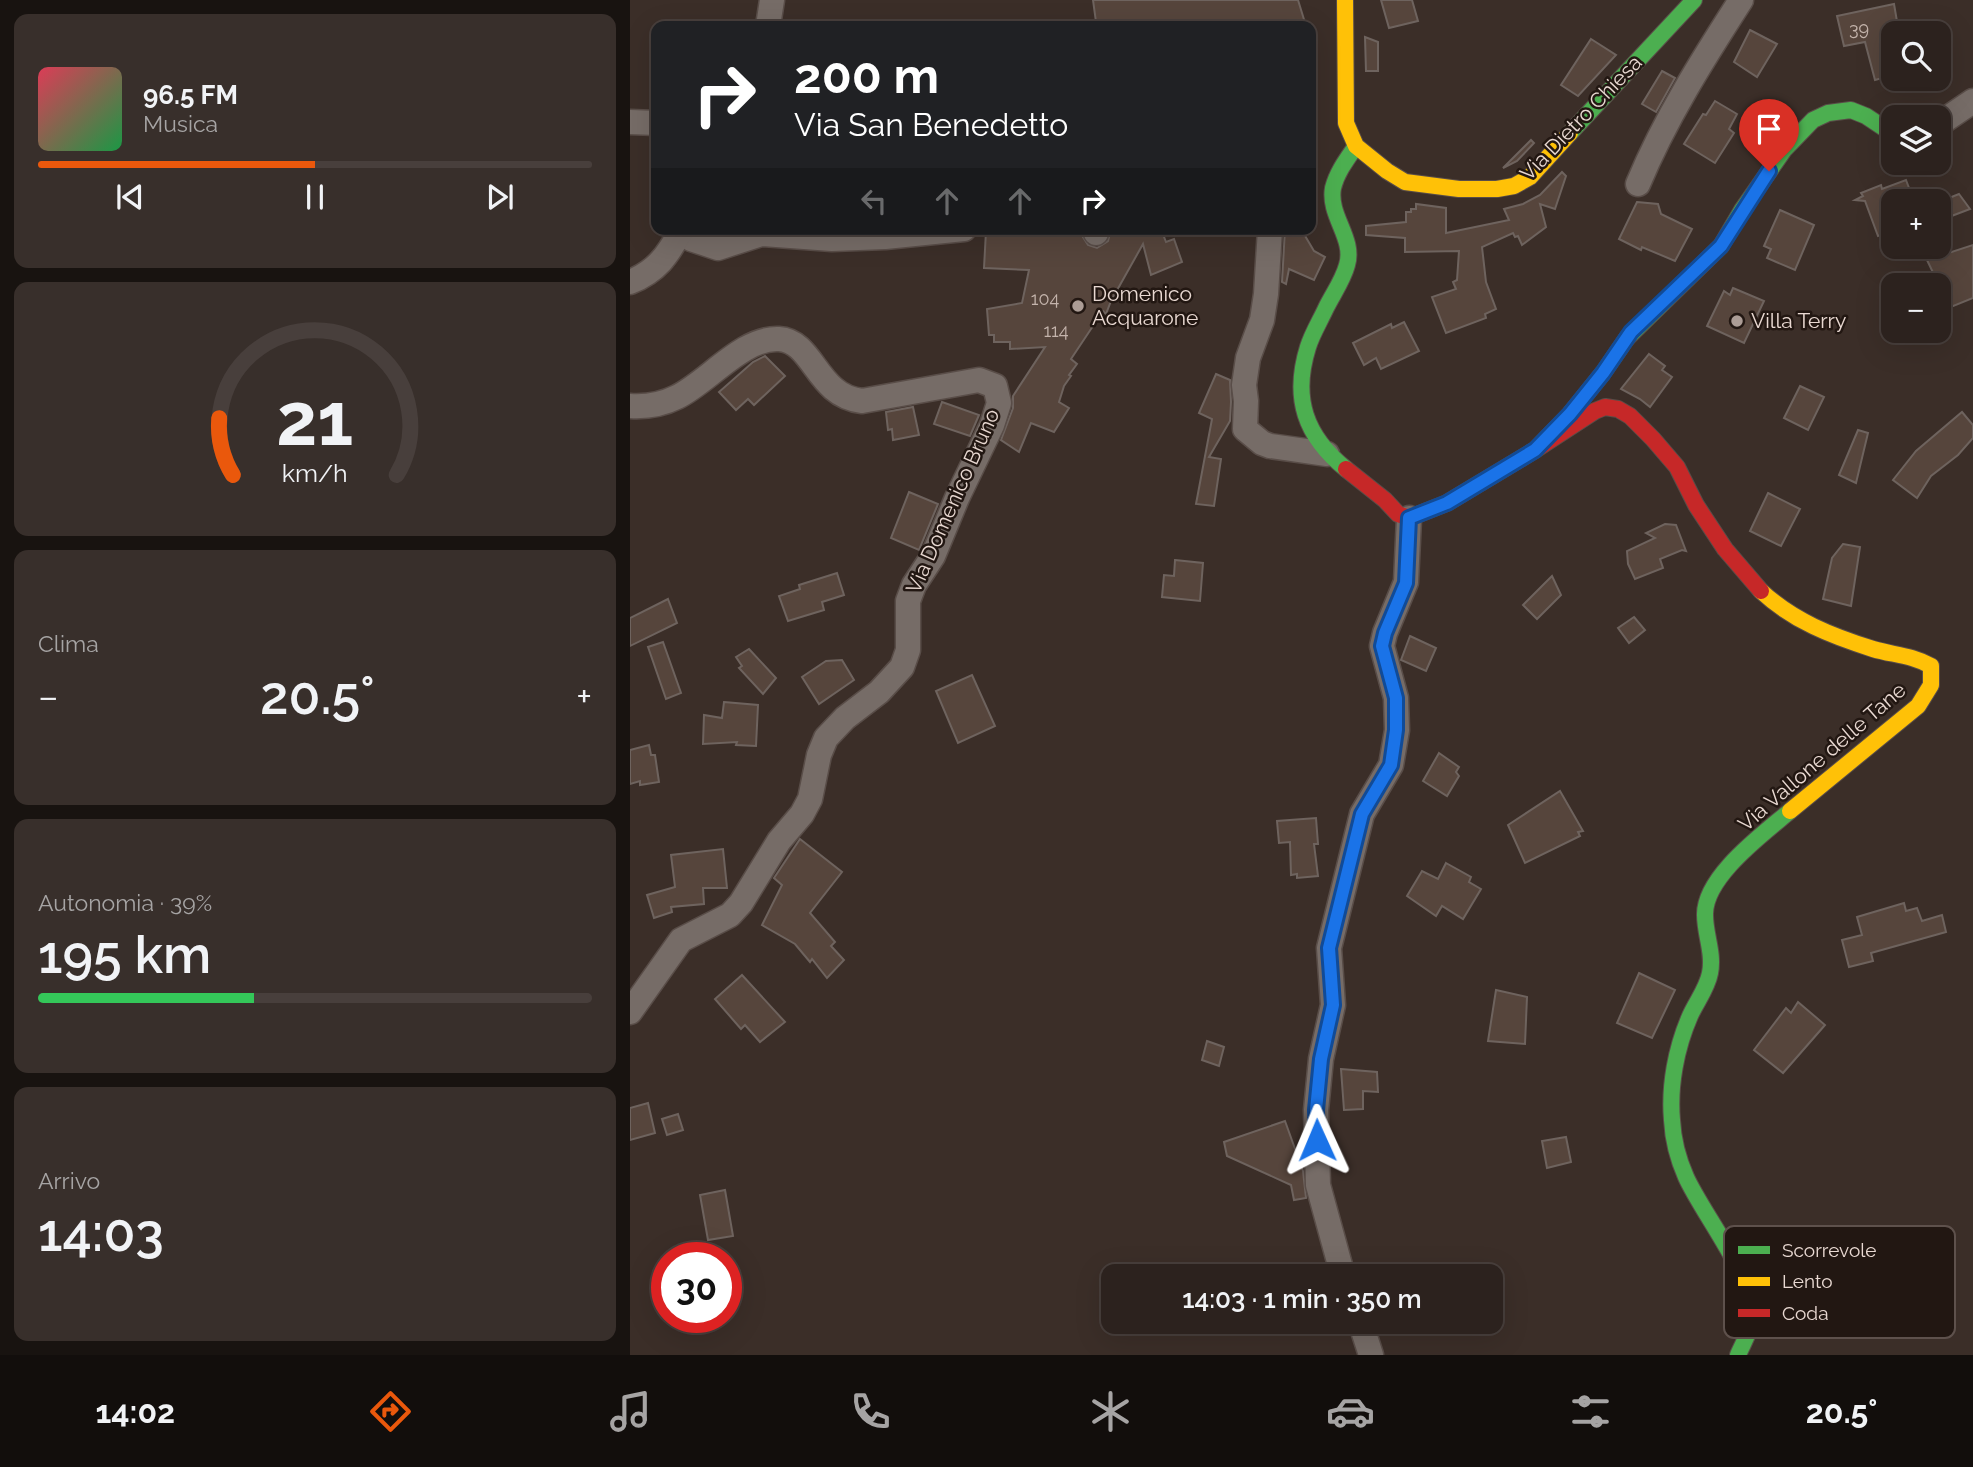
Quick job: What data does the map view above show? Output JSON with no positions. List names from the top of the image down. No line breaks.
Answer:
{"streets":{"street":["Via Dietro Chiesa","Via Domenico Bruno","Via Vallone delle Tane"]},"places":["Domenico Acquarone","Villa Terry"],"house_numbers":["39","104","114"],"legend":["Scorrevole","Lento","Coda"],"page":{"map_buttons":["+","−"],"turn":["200 m","Via San Benedetto"],"song":["96.5 FM","Musica"],"tile":["Clima",["Autonomia · 39%","195 km"],["Arrivo","14:03"]],"heat":["−","20.5°","+"],"limit":"30","trip":"14:03 · 1 min · 350 m","tabs":["14:02","20.5°"],"gauge":["21","km/h"]}}
